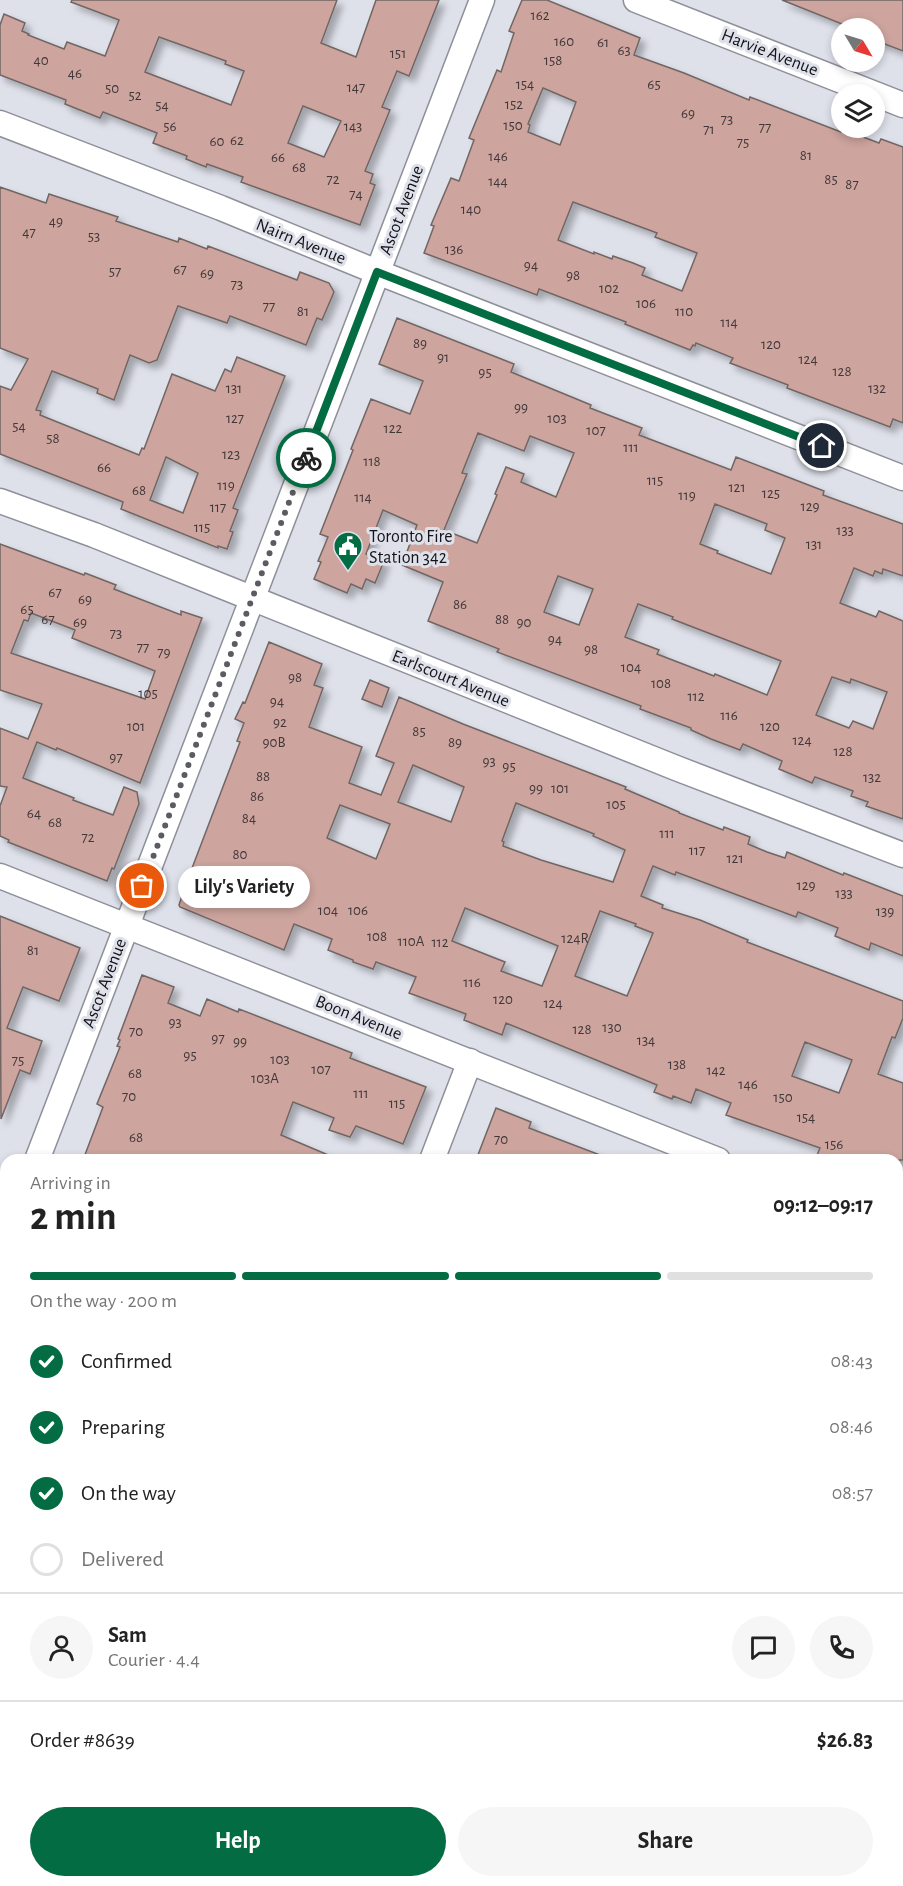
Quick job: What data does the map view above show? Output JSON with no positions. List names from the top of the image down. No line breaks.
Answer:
{"streets":{"street":["Harvie Avenue","Ascot Avenue","Nairn Avenue","Earlscourt Avenue","Boon Avenue"]},"crossings":[["Ascot Avenue","Nairn Avenue"],["Ascot Avenue","Earlscourt Avenue"],["Ascot Avenue","Boon Avenue"]],"places":{"public building":["Toronto Fire Station 342"],"other":["Lily's Variety"]},"house_numbers":["162","160","61","63","151","40","158","46","154","65","147","50","52","152","54","69","73","150","56","143","77","71","62","60","75","81","146","66","68","72","85","144","87","74","140","49","47","53","136","94","67","57","69","98","73","102","106","77","81","110","114","89","120","91","124","128","95","131","132","99","127","103","54","122","107","58","111","123","118","66","115","119","121","68","125","119","114","129","117","115","133","131","67","69","86","65","67","88","69","90","73","94","77","98","79","104","98","108","105","112","94","116","92","101","120","85","124","90B","89","128","97","93","95","88","132","99","101","86","105","64","84","68","111","72","117","80","121","129","133","104","106","139","108","124R","110A","112","81","116","120","124","93","130","128","70","97","134","99","95","103","75","138","107","142","68","103A","146","111","70","150","115","154","68","70","156"],"north":"bottom right","page":{"bubble":"Lily's Variety","heading":["2 min","Arriving in","09:12–09:17"],"panel":["Sam","Courier · 4.4","Order #8639","$26.83"],"bar":"On the way · 200 m","list":[["Confirmed","08:43"],["Preparing","08:46"],["On the way","08:57"],"Delivered"],"buttons":["Help","Share"]}}
